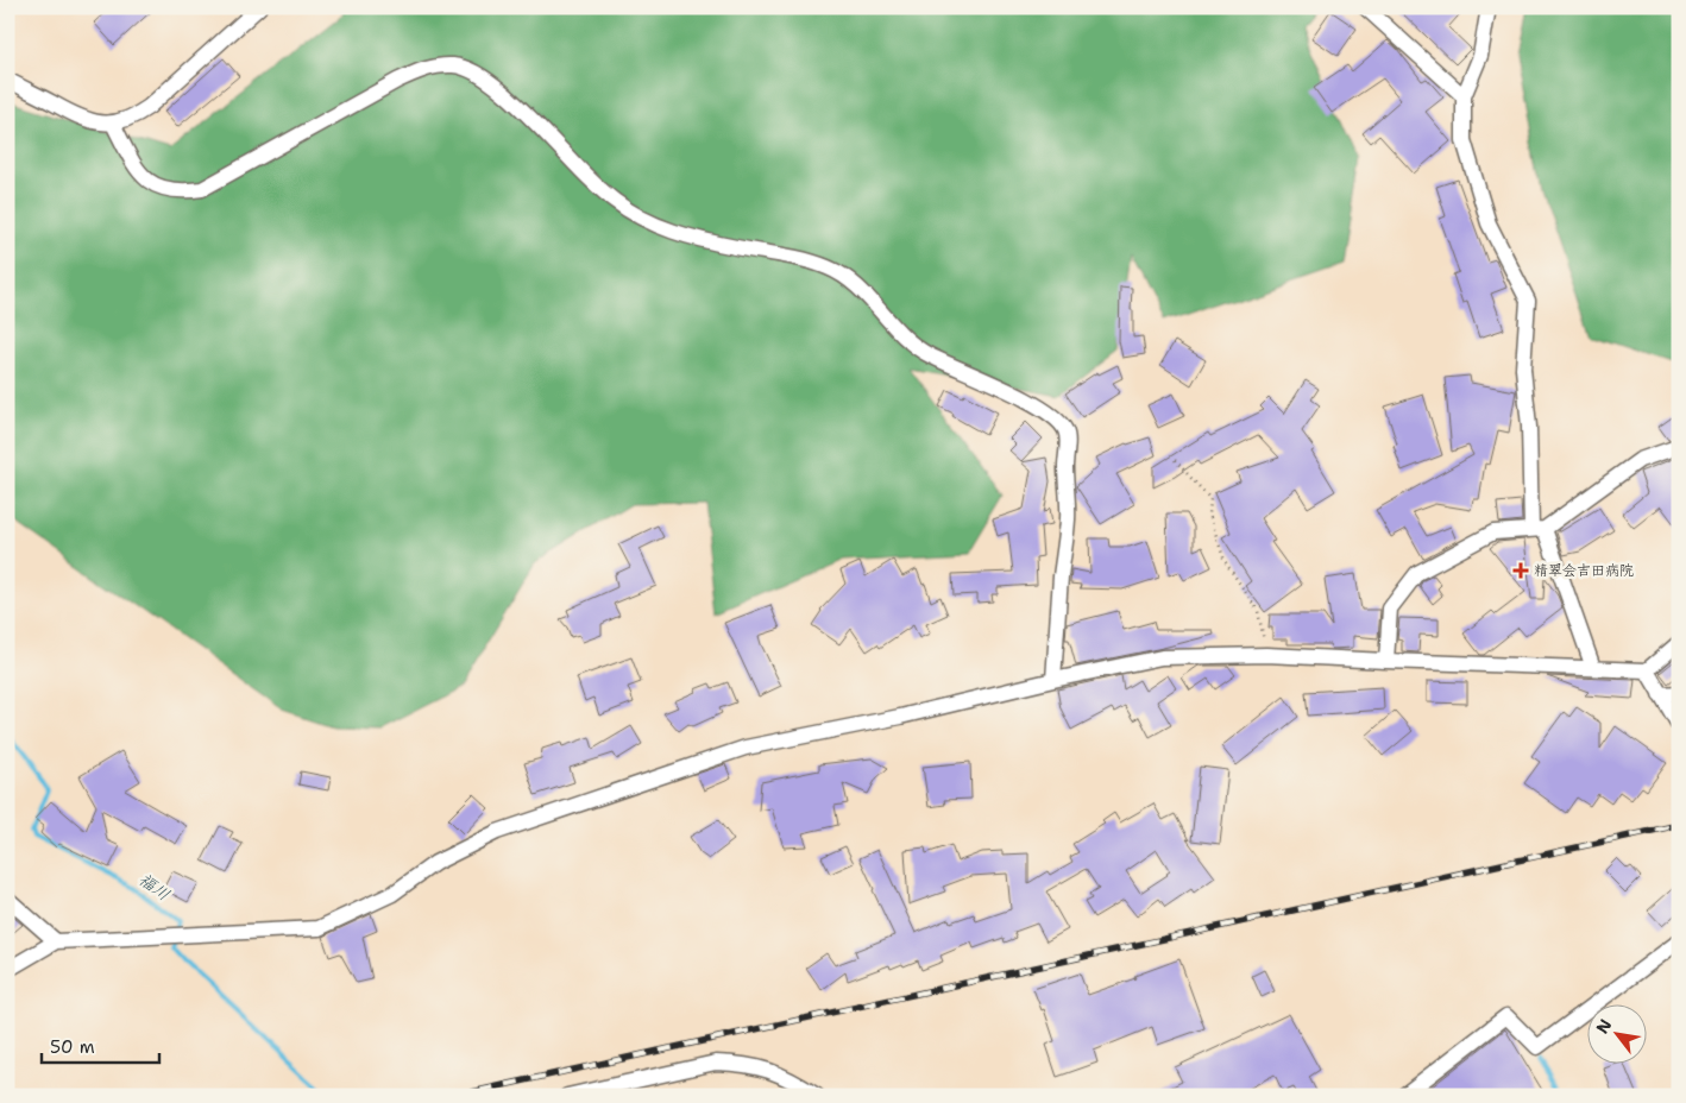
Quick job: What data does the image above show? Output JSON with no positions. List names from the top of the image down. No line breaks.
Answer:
{"water":["福川"],"places":{"health":["精翠会吉田病院"]},"scale_bar":"50 m","north":"top left"}
